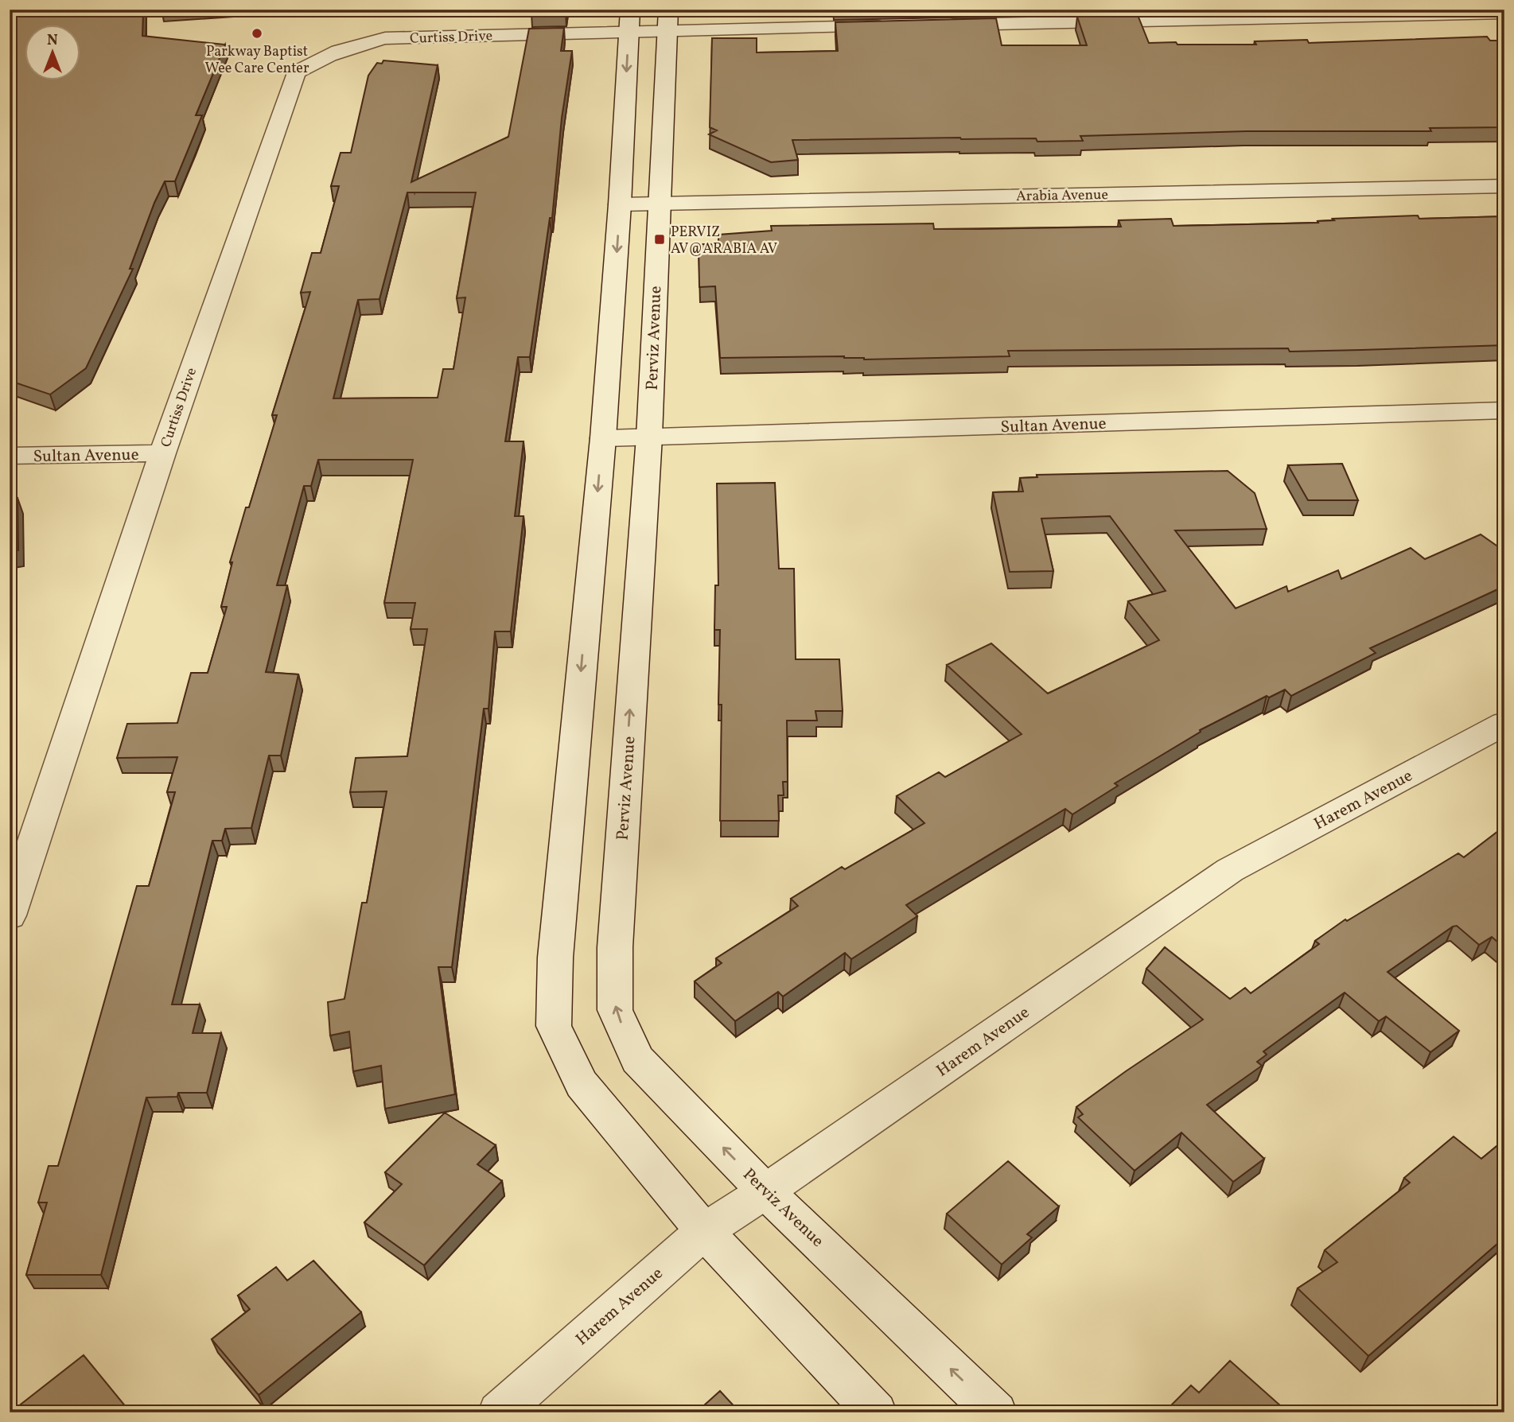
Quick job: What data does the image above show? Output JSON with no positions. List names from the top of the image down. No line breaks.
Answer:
{"streets":{"street":["Curtiss Drive","Arabia Avenue","Perviz Avenue","Sultan Avenue","Harem Avenue"]},"crossings":[["Curtiss Drive","Perviz Avenue"],["Curtiss Drive","Sultan Avenue"],["Arabia Avenue","Perviz Avenue"],["Perviz Avenue","Sultan Avenue"],["Perviz Avenue","Harem Avenue"]],"places":{"other":["Parkway Baptist Wee Care Center"],"transit":["PERVIZ AV@ARABIA AV"]},"north":"top"}
